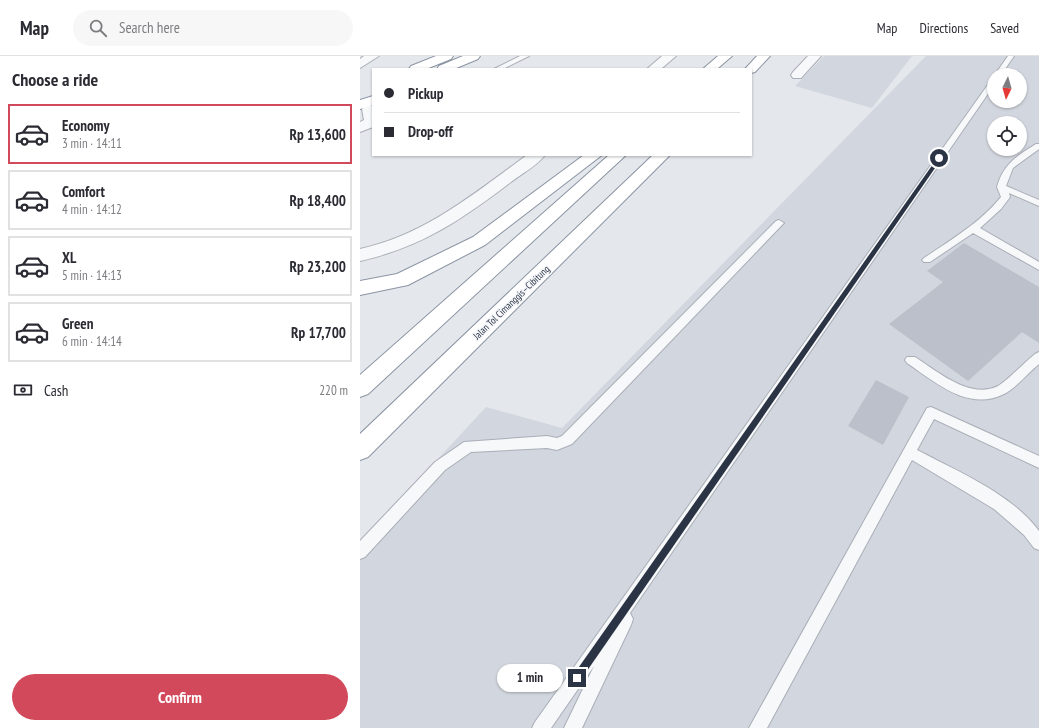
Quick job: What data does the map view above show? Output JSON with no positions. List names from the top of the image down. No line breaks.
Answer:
{"streets":{"highway":["Jalan Tol Cimanggis–Cibitung"]},"north":"bottom","page":{"header":"Map","search":"Search here","nav":["Map","Directions","Saved"],"heading":"Choose a ride","banner":["Pickup","Drop-off"],"list":[{"name":"Economy","note":"3 min · 14:11","value":"Rp 13,600"},{"name":"Comfort","note":"4 min · 14:12","value":"Rp 18,400"},{"name":"XL","note":"5 min · 14:13","value":"Rp 23,200"},{"name":"Green","note":"6 min · 14:14","value":"Rp 17,700"}],"pay":["Cash","220 m"],"bubble":"1 min","buttons":"Confirm"}}
